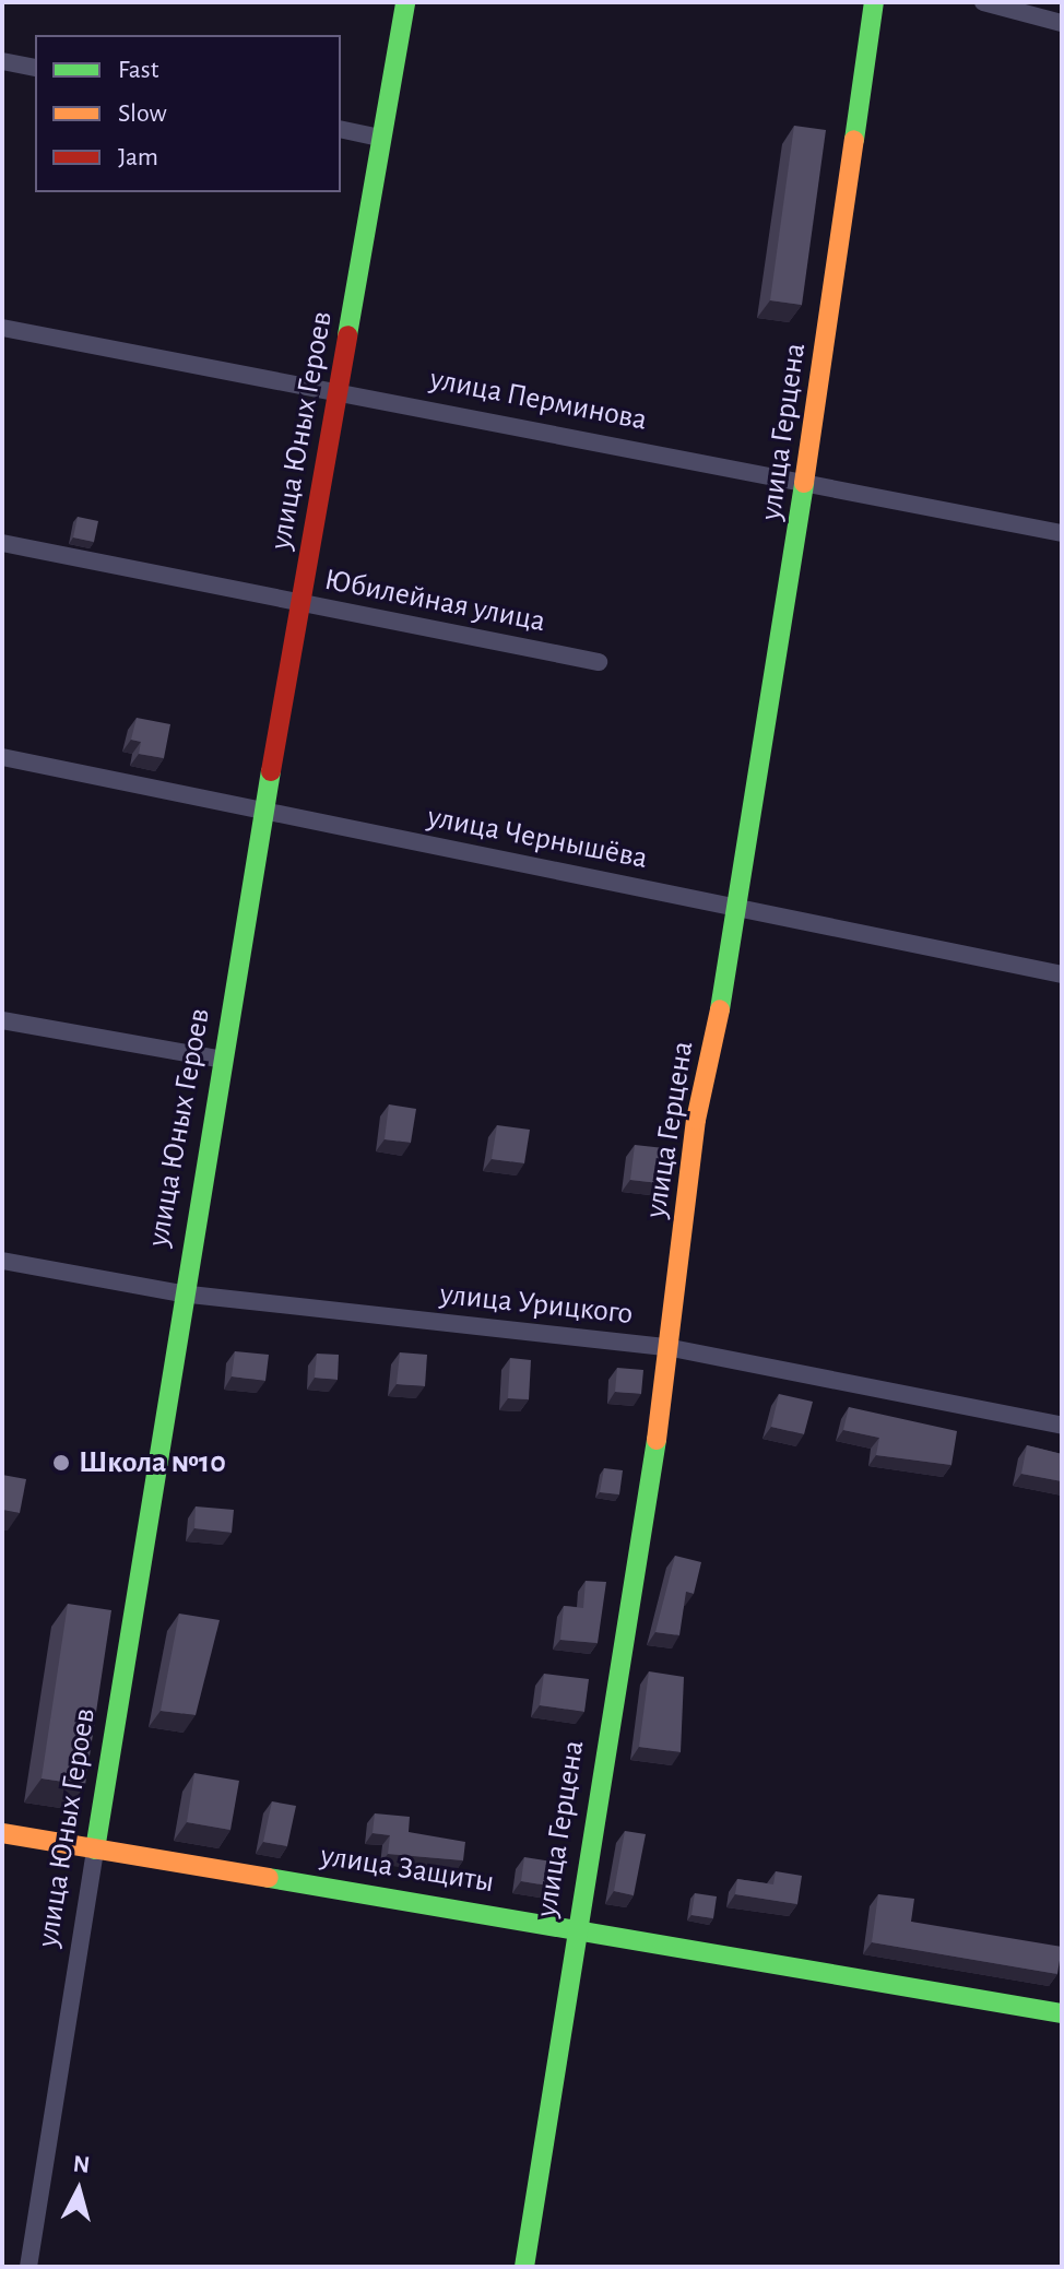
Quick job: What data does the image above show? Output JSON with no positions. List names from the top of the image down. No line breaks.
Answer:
{"streets":{"street":["улица Перминова","улица Юных Героев","улица Герцена","Юбилейная улица","улица Чернышёва","улица Урицкого","улица Защиты"]},"crossings":[["улица Перминова","улица Юных Героев"],["улица Перминова","улица Герцена"],["улица Юных Героев","Юбилейная улица"],["улица Юных Героев","улица Чернышёва"],["улица Юных Героев","улица Урицкого"],["улица Юных Героев","улица Защиты"],["улица Герцена","улица Чернышёва"],["улица Герцена","улица Урицкого"],["улица Герцена","улица Защиты"]],"places":["Школа №10"],"legend":["Fast","Slow","Jam"],"north":"top"}
